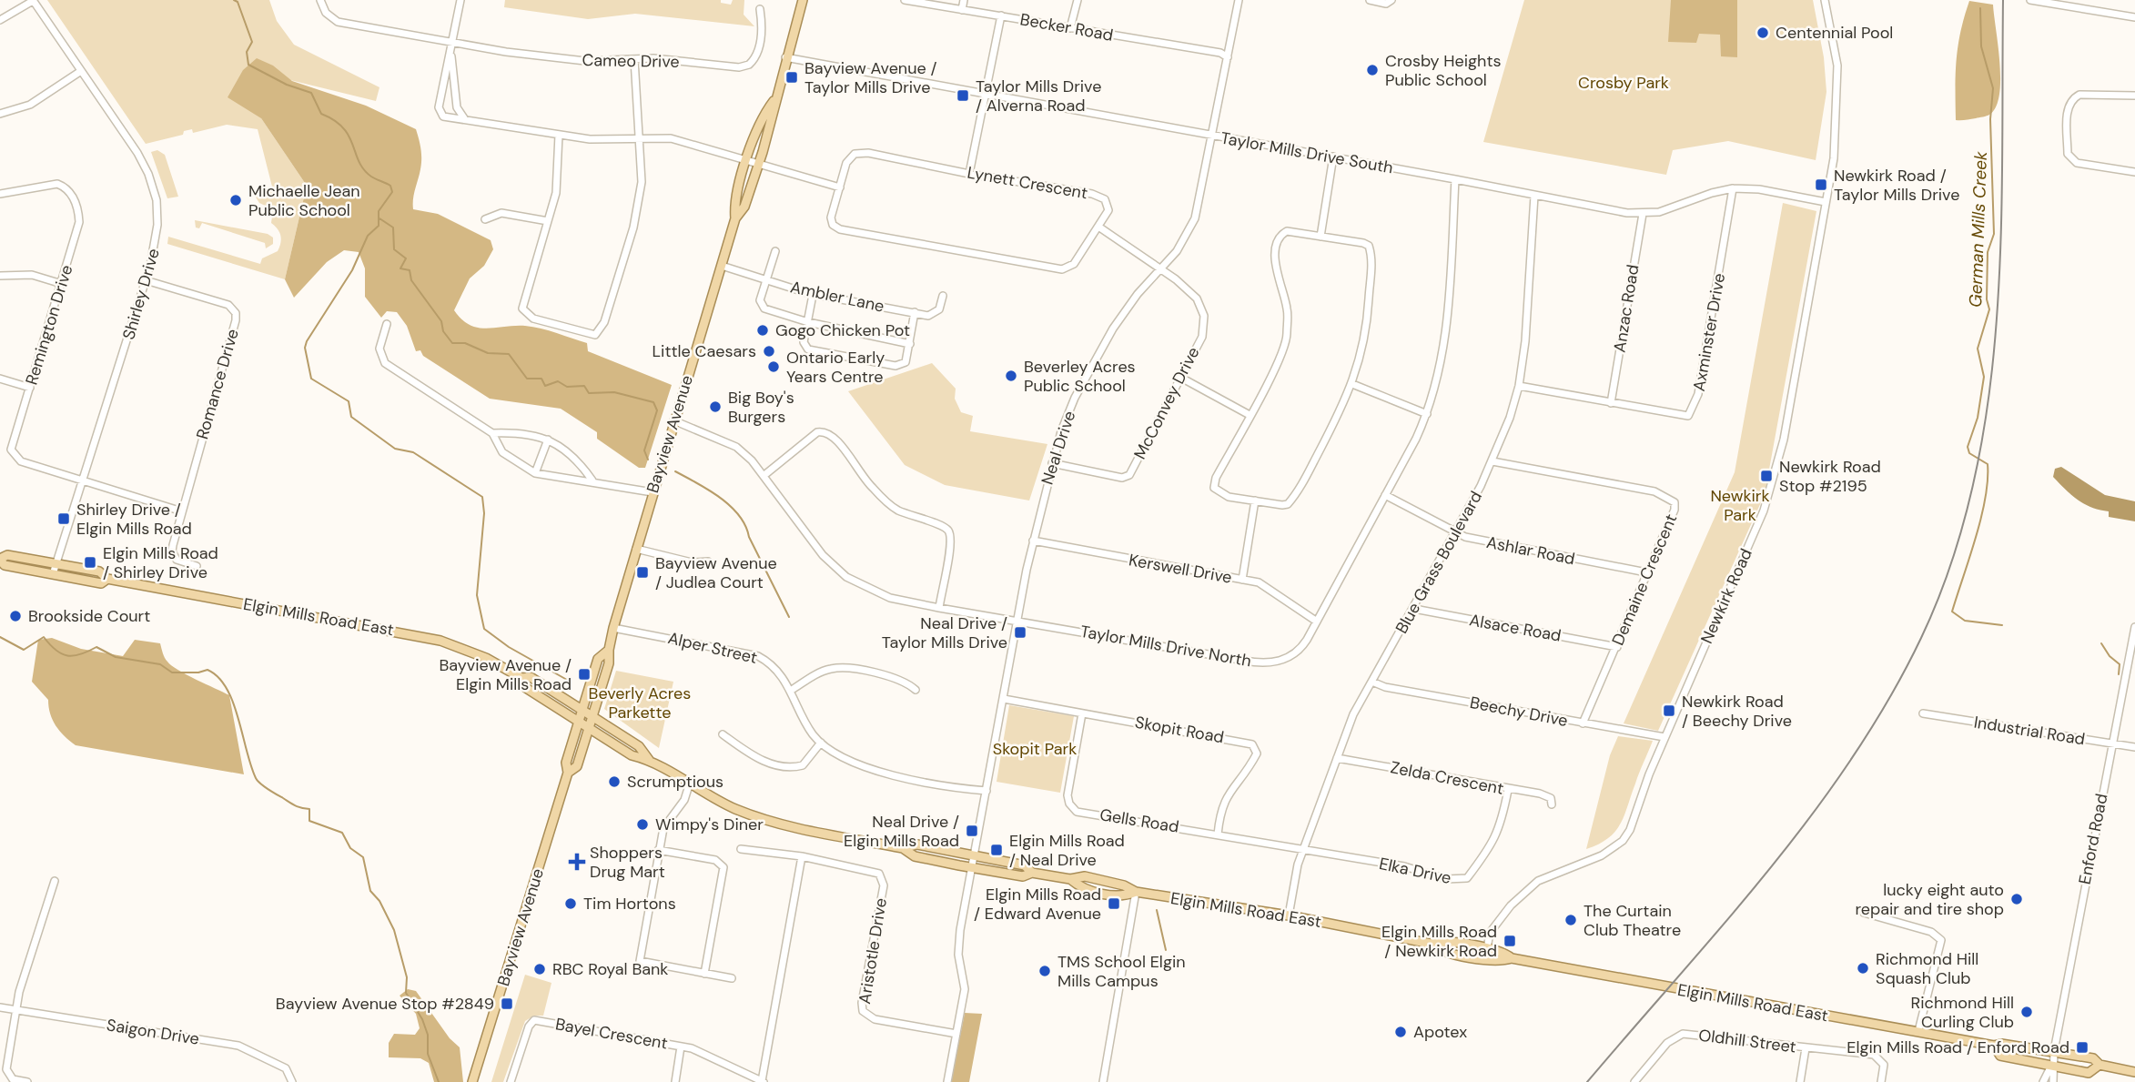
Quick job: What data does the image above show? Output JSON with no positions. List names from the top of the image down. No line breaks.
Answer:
{"streets":{"main road":["Bayview Avenue","Elgin Mills Road East"],"street":["Becker Road","Cameo Drive","Taylor Mills Drive South","Lynett Crescent","Shirley Drive","Ambler Lane","Anzac Road","Remington Drive","Axminster Drive","Romance Drive","McConvey Drive","Neal Drive","Ashlar Road","Blue Grass Boulevard","Kerswell Drive","Demaine Crescent","Newkirk Road","Alsace Road","Taylor Mills Drive North","Alper Street","Beechy Drive","Skopit Road","Industrial Road","Zelda Crescent","Gells Road","Enford Road","Elka Drive","Aristotle Drive","Saigon Drive","Bayel Crescent","Oldhill Street"]},"crossings":[["Becker Road","Neal Drive"],["Taylor Mills Drive South","Anzac Road"],["Taylor Mills Drive South","Axminster Drive"],["Taylor Mills Drive South","Bayview Avenue"],["Taylor Mills Drive South","Neal Drive"],["Taylor Mills Drive South","Blue Grass Boulevard"],["Taylor Mills Drive South","Newkirk Road"],["Taylor Mills Drive South","Taylor Mills Drive North"],["Lynett Crescent","McConvey Drive"],["Shirley Drive","Remington Drive"],["Shirley Drive","Romance Drive"],["Shirley Drive","Elgin Mills Road East"],["Ambler Lane","Bayview Avenue"],["Anzac Road","Axminster Drive"],["Axminster Drive","Blue Grass Boulevard"],["McConvey Drive","Neal Drive"],["Bayview Avenue","Elgin Mills Road East"],["Bayview Avenue","Taylor Mills Drive North"],["Bayview Avenue","Alper Street"],["Neal Drive","Kerswell Drive"],["Neal Drive","Elgin Mills Road East"],["Neal Drive","Taylor Mills Drive North"],["Neal Drive","Alper Street"],["Neal Drive","Skopit Road"],["Neal Drive","Aristotle Drive"],["Ashlar Road","Blue Grass Boulevard"],["Ashlar Road","Demaine Crescent"],["Ashlar Road","Taylor Mills Drive North"],["Blue Grass Boulevard","Demaine Crescent"],["Blue Grass Boulevard","Elgin Mills Road East"],["Blue Grass Boulevard","Alsace Road"],["Blue Grass Boulevard","Beechy Drive"],["Blue Grass Boulevard","Zelda Crescent"],["Blue Grass Boulevard","Gells Road"],["Blue Grass Boulevard","Elka Drive"],["Kerswell Drive","Taylor Mills Drive North"],["Demaine Crescent","Alsace Road"],["Demaine Crescent","Beechy Drive"],["Newkirk Road","Elgin Mills Road East"],["Newkirk Road","Beechy Drive"],["Elgin Mills Road East","Enford Road"],["Skopit Road","Gells Road"],["Industrial Road","Enford Road"],["Zelda Crescent","Elka Drive"],["Gells Road","Elka Drive"]],"water":["German Mills Creek"],"parks":["Crosby Park","Newkirk Park","Beverly Acres Parkette","Skopit Park"],"places":{"other":["Centennial Pool","Crosby Heights Public School","Michaelle Jean Public School","Gogo Chicken Pot","Little Caesars","Ontario Early Years Centre","Beverley Acres Public School","Big Boy's Burgers","Brookside Court","Scrumptious","Wimpy's Diner","lucky eight auto repair and tire shop","Tim Hortons","The Curtain Club Theatre","Richmond Hill Squash Club","RBC Royal Bank","TMS School Elgin Mills Campus","Richmond Hill Curling Club","Apotex"],"transit":["Bayview Avenue / Taylor Mills Drive","Taylor Mills Drive / Alverna Road","Newkirk Road / Taylor Mills Drive","Newkirk Road Stop #2195","Shirley Drive / Elgin Mills Road","Elgin Mills Road / Shirley Drive","Bayview Avenue / Judlea Court","Neal Drive / Taylor Mills Drive","Bayview Avenue / Elgin Mills Road","Newkirk Road / Beechy Drive","Neal Drive / Elgin Mills Road","Elgin Mills Road / Neal Drive","Elgin Mills Road / Edward Avenue","Elgin Mills Road / Newkirk Road","Bayview Avenue Stop #2849","Elgin Mills Road / Enford Road"],"health":["Shoppers Drug Mart"]}}
